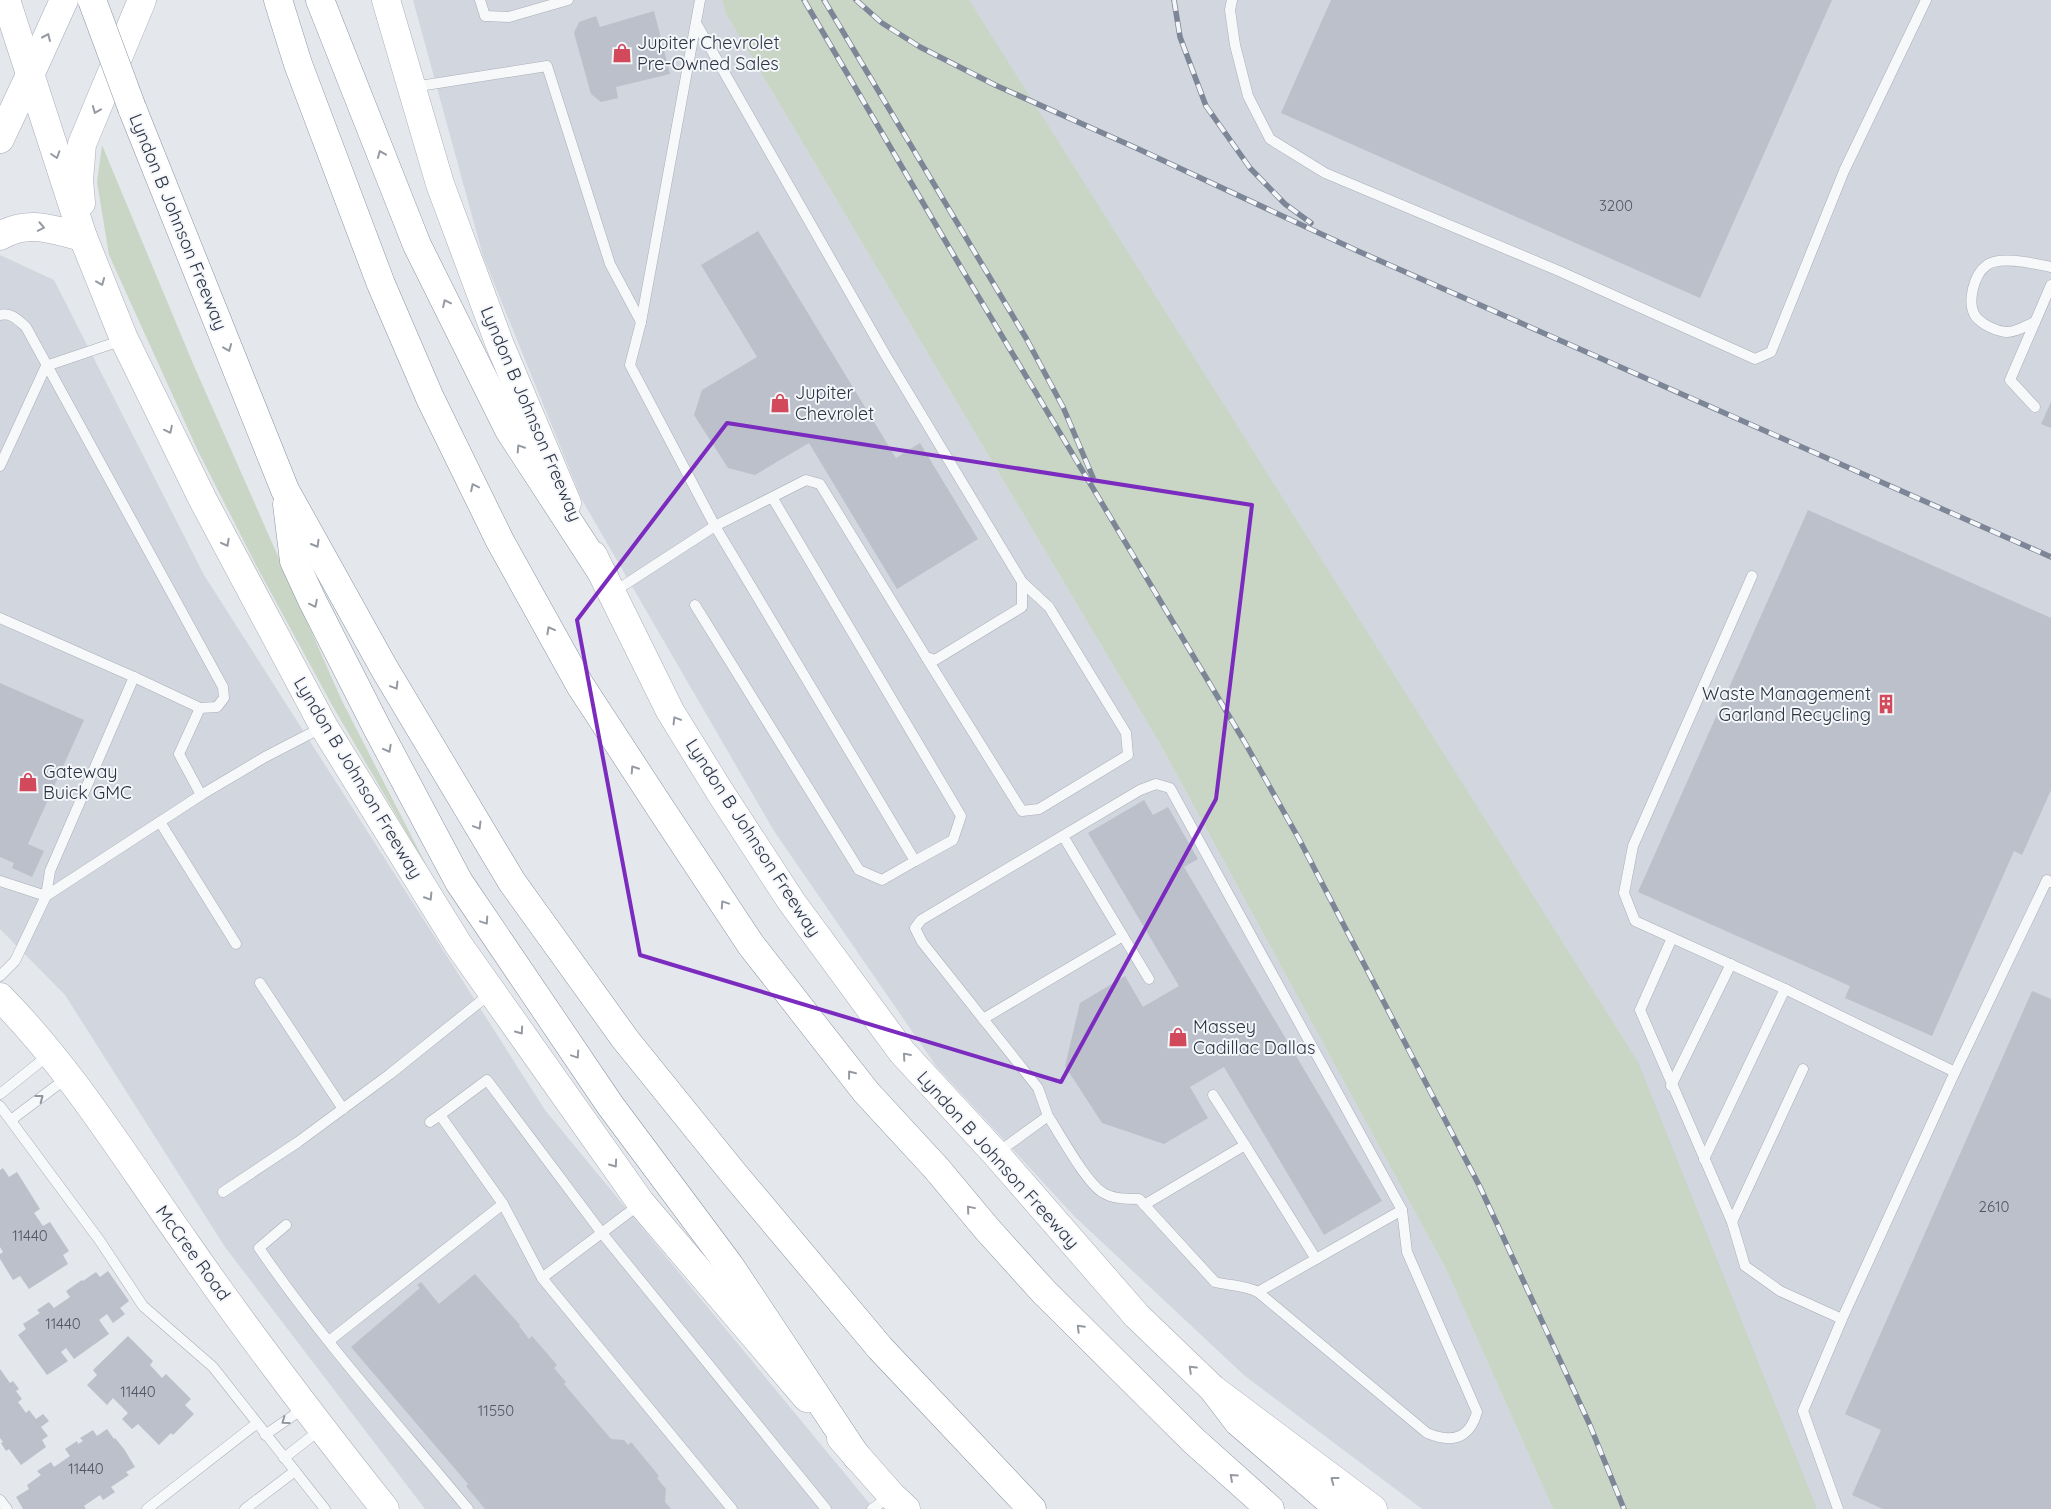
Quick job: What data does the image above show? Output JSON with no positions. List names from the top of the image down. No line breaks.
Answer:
{"streets":{"main road":["Lyndon B Johnson Freeway","McCree Road"]},"places":{"shop":["Jupiter Chevrolet Pre-Owned Sales","Jupiter Chevrolet","Gateway Buick GMC","Massey Cadillac Dallas"],"building":["Waste Management Garland Recycling"]},"house_numbers":["3200","2610","11440","11440","11440","11550","11440"]}
